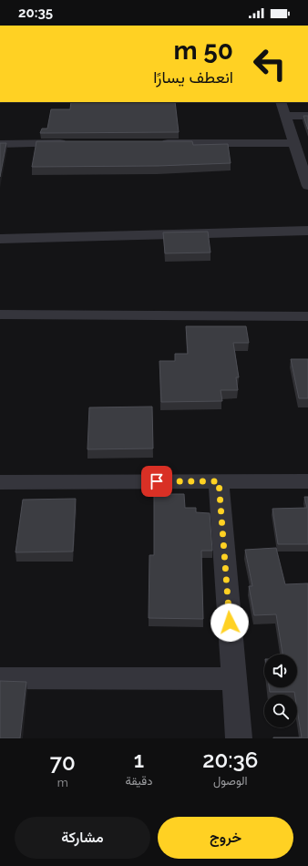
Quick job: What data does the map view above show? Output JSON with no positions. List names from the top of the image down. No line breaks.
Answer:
{"page":{"status":"20:35","turn":["50 m","انعطف يسارًا"],"eta":["20:36","الوصول","1","دقيقة","70","m"],"buttons":["خروج","مشاركة"]}}
